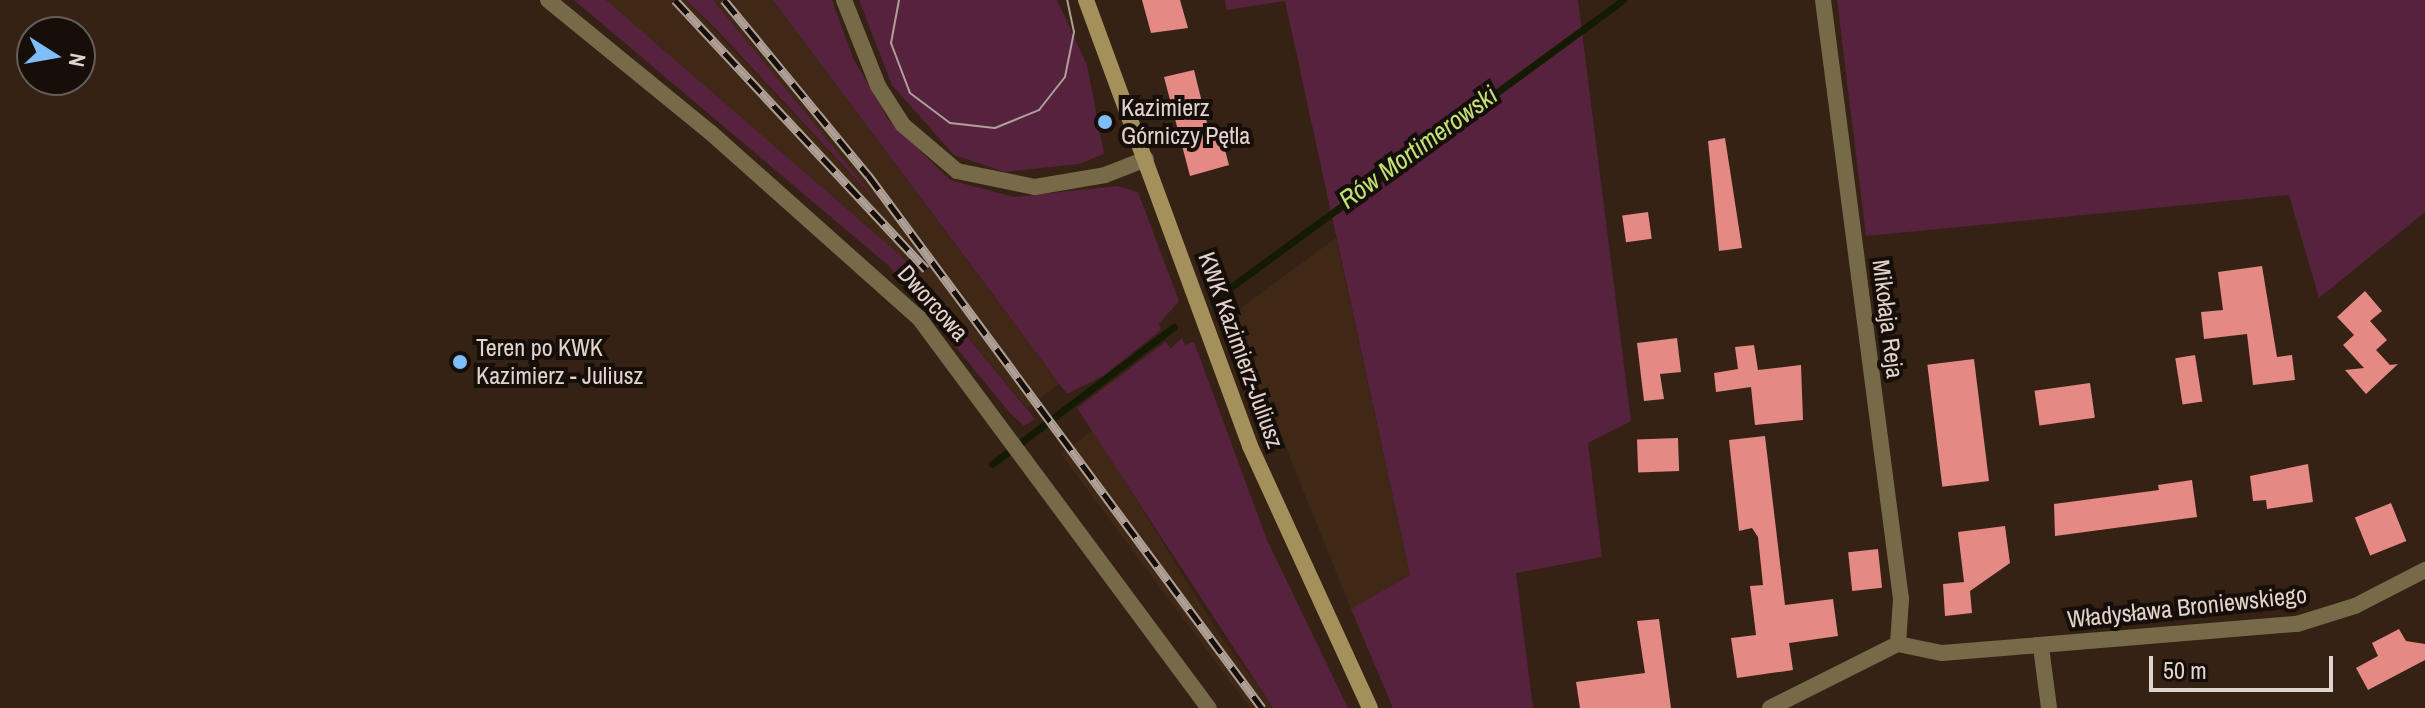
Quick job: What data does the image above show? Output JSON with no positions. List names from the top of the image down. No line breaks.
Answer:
{"streets":{"street":["Dworcowa","Mikołaja Reja","KWK Kazimierz-Juliusz","Władysława Broniewskiego"]},"crossings":[["Mikołaja Reja","Władysława Broniewskiego"]],"water":["Rów Mortimerowski"],"places":["Kazimierz Górniczy Pętla","Teren po KWK Kazimierz - Juliusz"],"scale_bar":"50 m","north":"right"}
